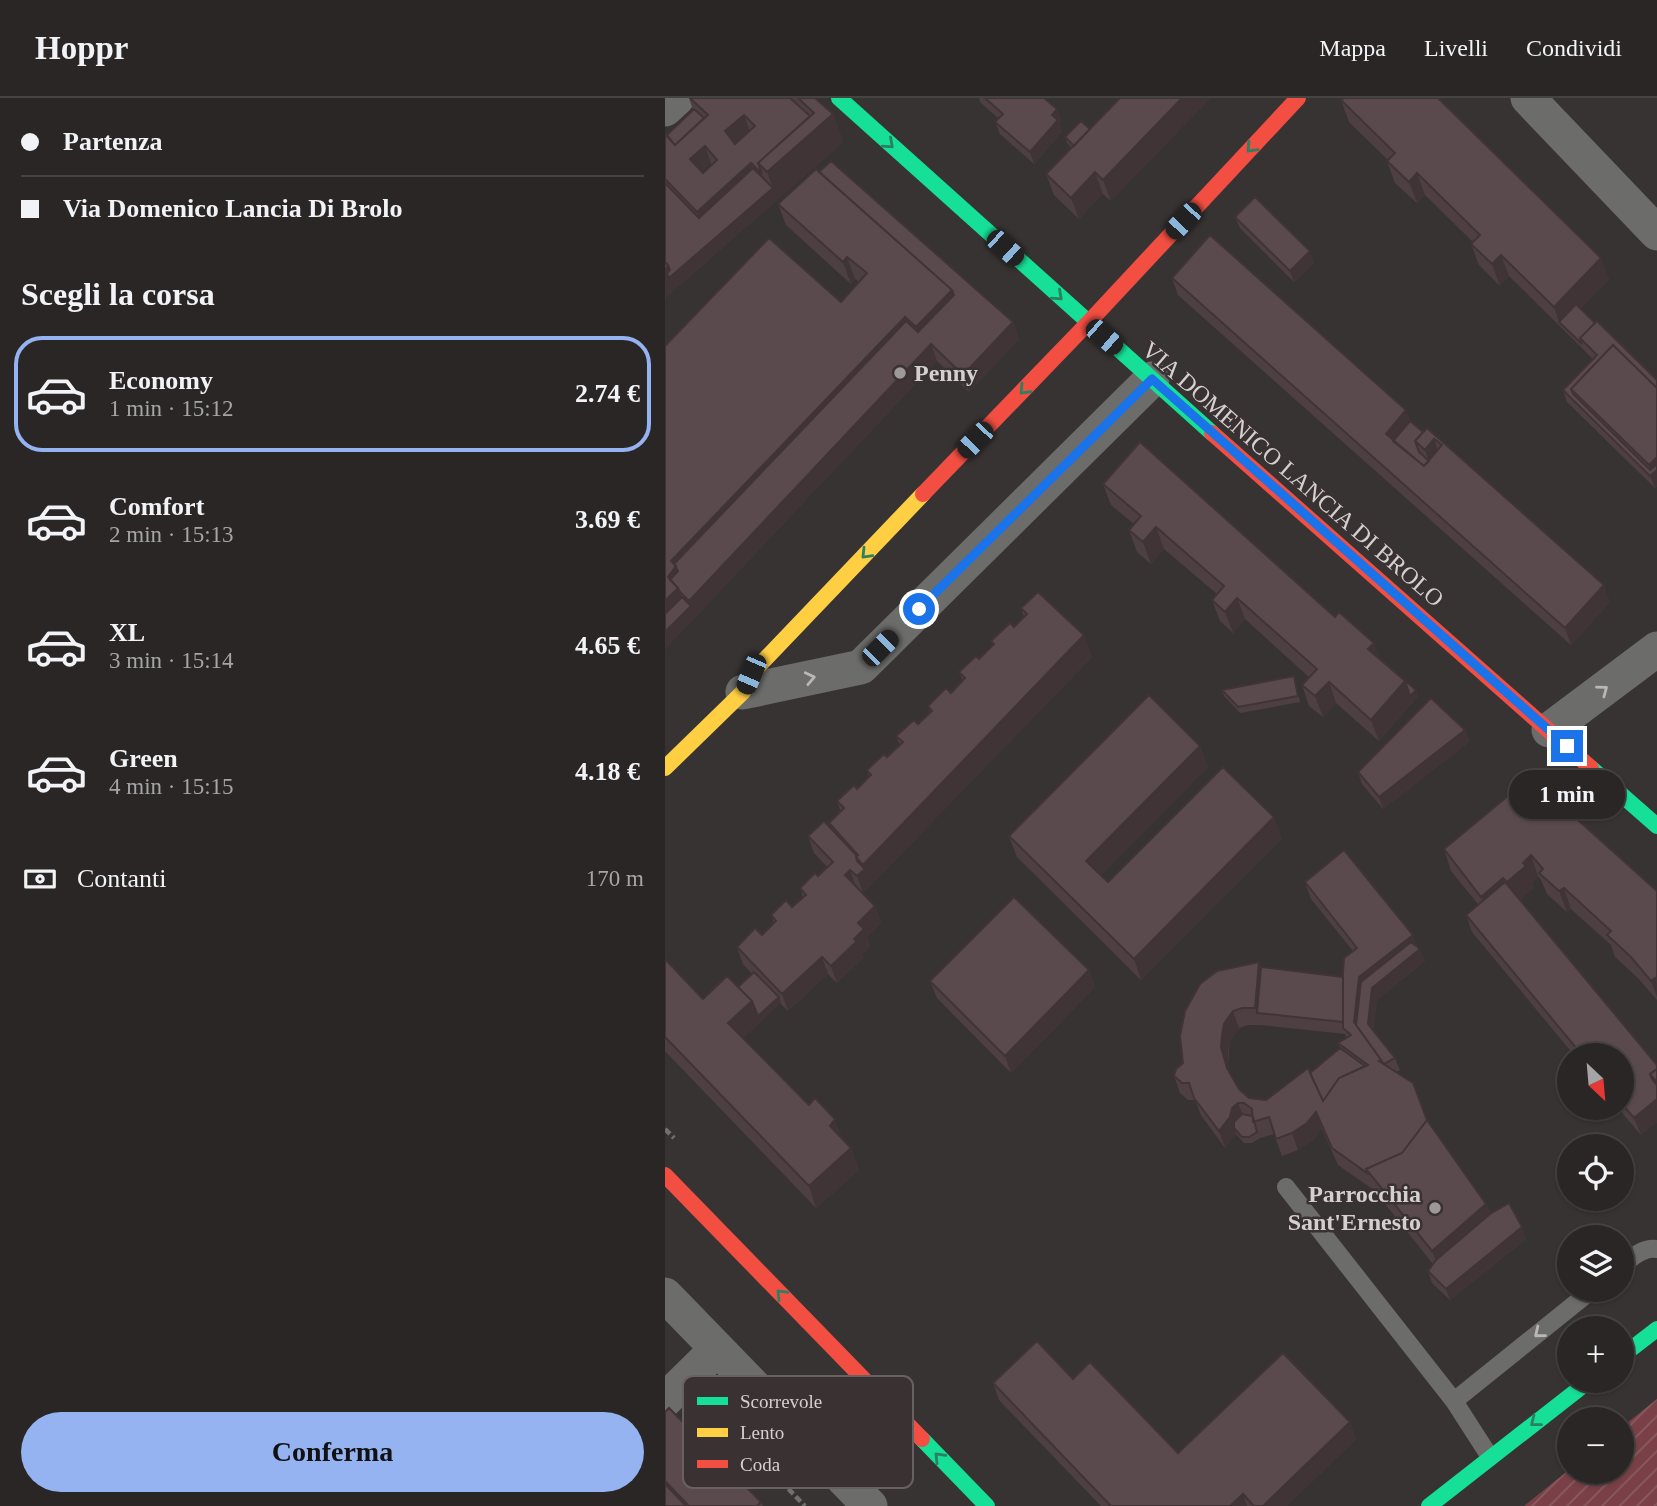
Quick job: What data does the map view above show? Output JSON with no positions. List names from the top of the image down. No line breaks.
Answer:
{"streets":{"street":["VIA DOMENICO LANCIA DI BROLO"]},"places":["Penny","Parrocchia Sant'Ernesto"],"legend":["Scorrevole","Lento","Coda"],"north":"bottom right","page":{"header":"Hoppr","nav":["Mappa","Livelli","Condividi"],"banner":["Partenza","Via Domenico Lancia Di Brolo"],"heading":"Scegli la corsa","list":[{"name":"Economy","note":"1 min · 15:12","value":"2.74 €"},{"name":"Comfort","note":"2 min · 15:13","value":"3.69 €"},{"name":"XL","note":"3 min · 15:14","value":"4.65 €"},{"name":"Green","note":"4 min · 15:15","value":"4.18 €"}],"bubble":"1 min","pay":["Contanti","170 m"],"map_buttons":["+","−"],"buttons":"Conferma"}}
